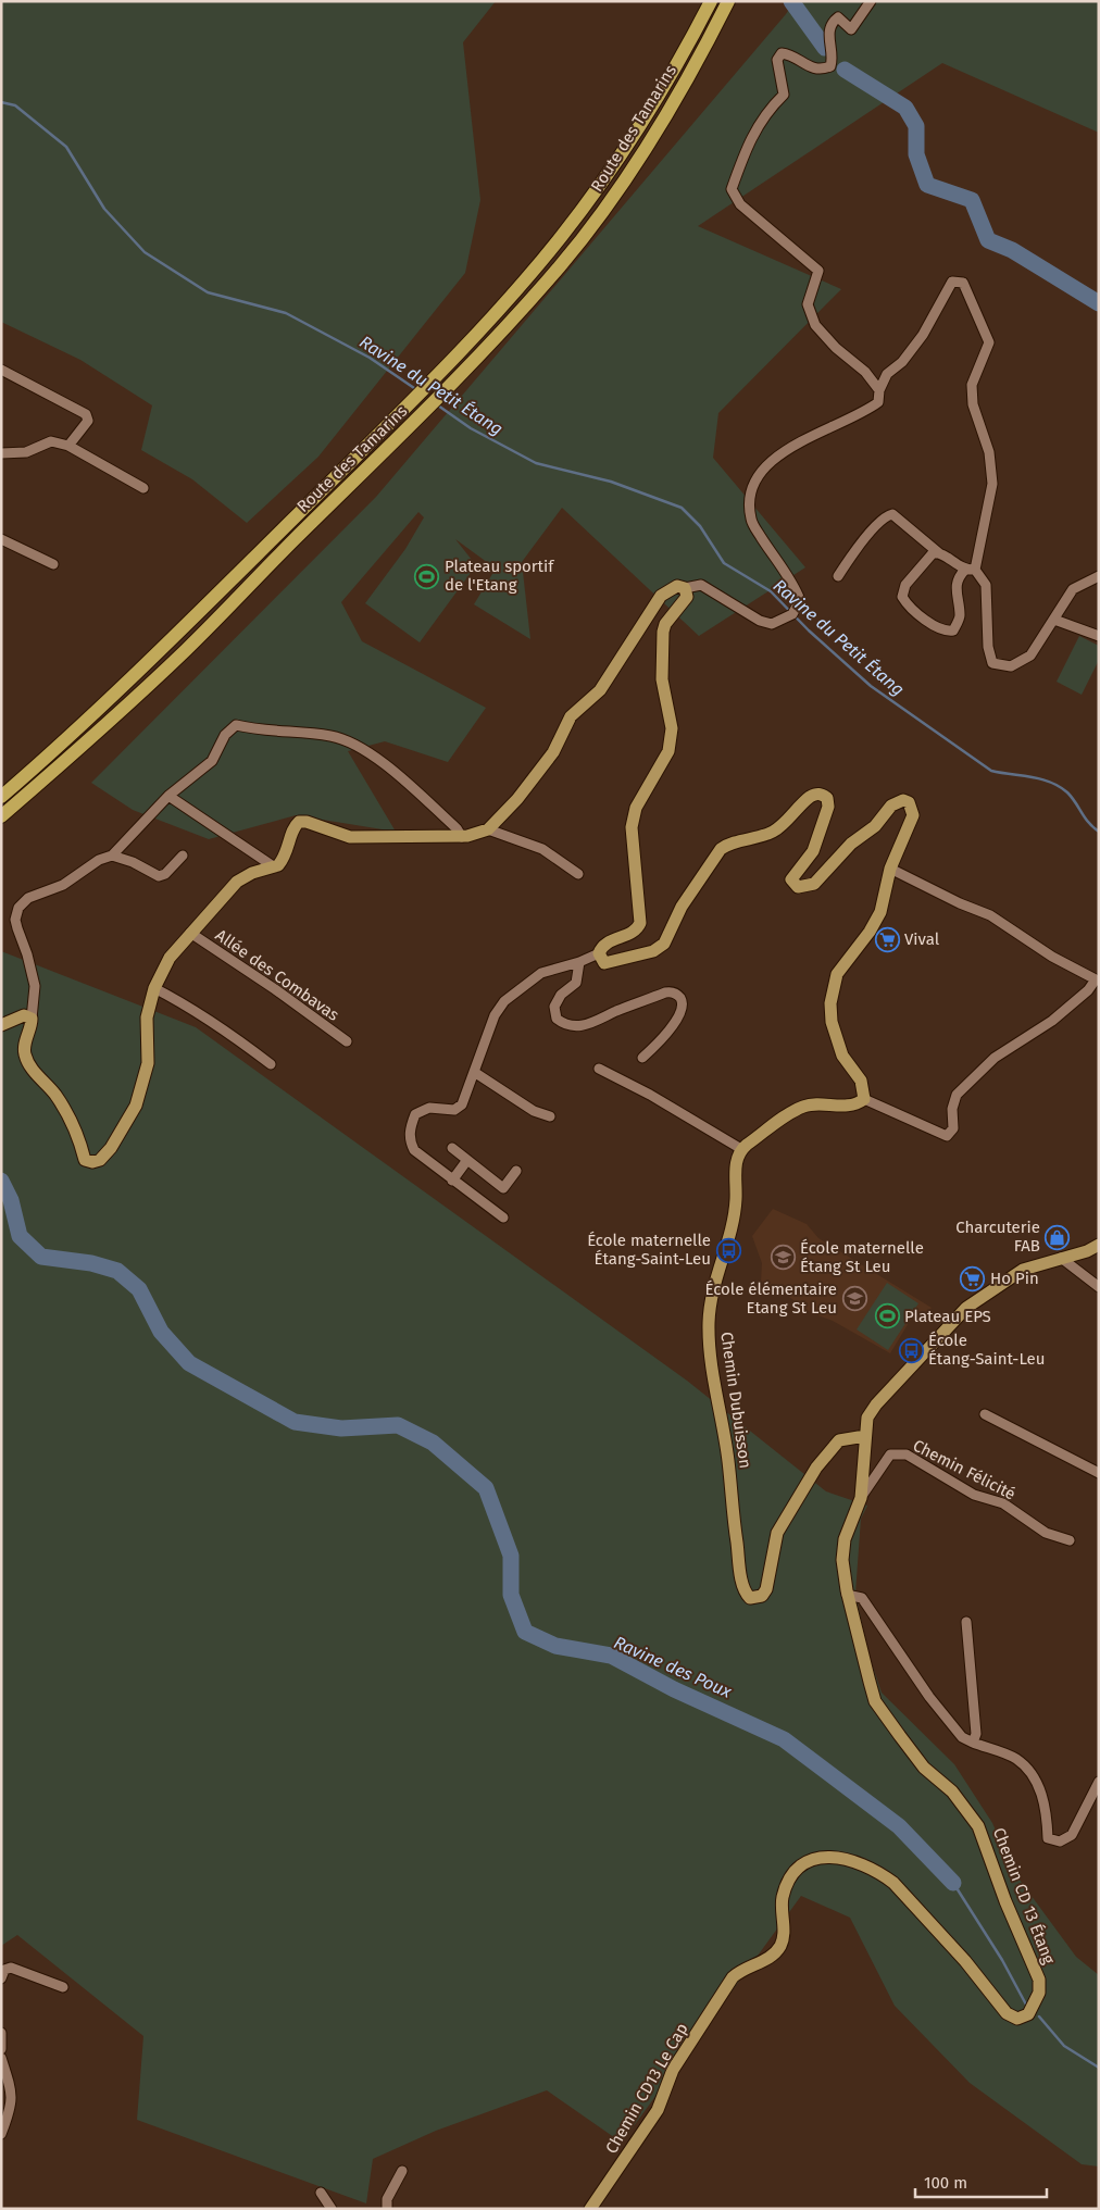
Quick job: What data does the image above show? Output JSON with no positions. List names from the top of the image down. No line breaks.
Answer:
{"streets":{"highway":["Route des Tamarins"],"main road":["Chemin Dubuisson","Chemin CD 13 Étang","Chemin CD13 Le Cap"],"street":["Allée des Combavas","Chemin Félicité"]},"crossings":[["Chemin Dubuisson","Chemin CD 13 Étang"],["Chemin Félicité","Chemin CD 13 Étang"],["Chemin CD 13 Étang","Chemin CD13 Le Cap"]],"water":["Ravine du Petit Étang","Ravine des Poux"],"places":{"sports":["Plateau sportif de l'Etang","Plateau EPS"],"supermarket":["Vival","Ho Pin"],"shop":["Charcuterie FAB"],"bus stop":["École maternelle Étang-Saint-Leu","École Étang-Saint-Leu"],"school or university":["École maternelle Étang St Leu","École élémentaire Etang St Leu"]},"scale_bar":"100 m"}
